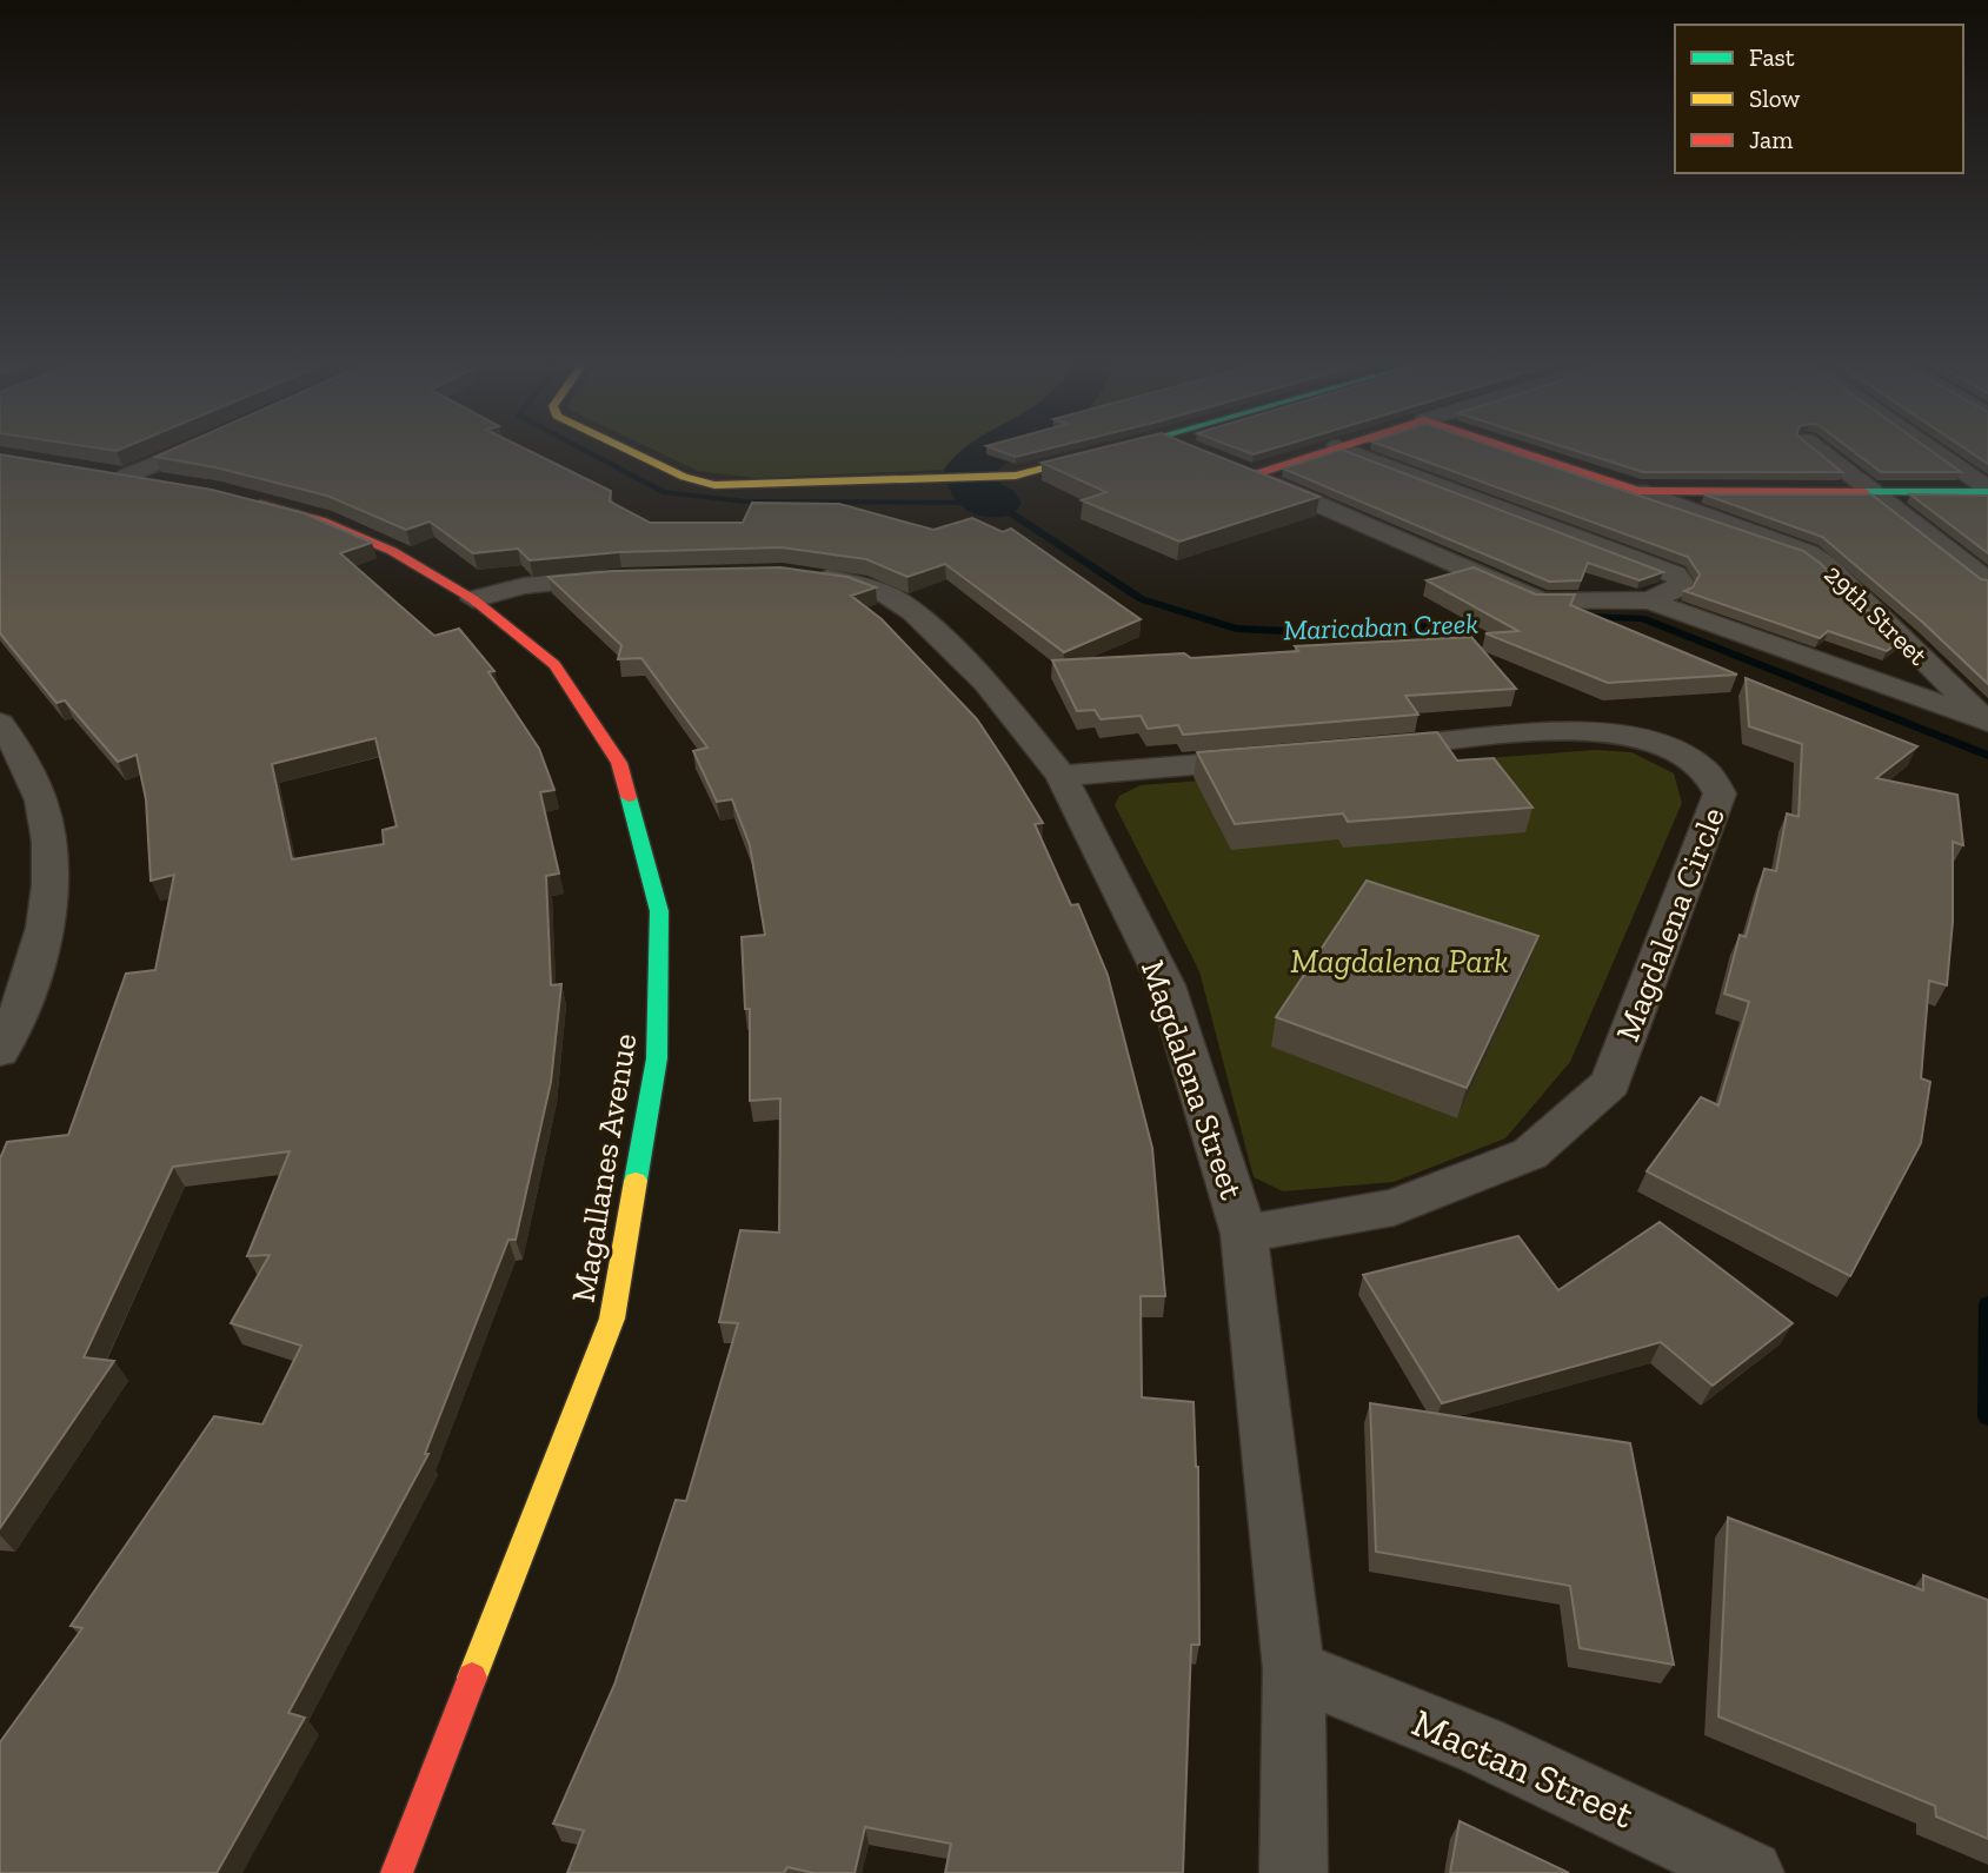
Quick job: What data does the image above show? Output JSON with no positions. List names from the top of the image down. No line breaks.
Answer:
{"streets":{"street":["29th Street","Magdalena Circle","Magdalena Street","Magallanes Avenue","Mactan Street"]},"crossings":[["Magdalena Circle","Magdalena Street"],["Magdalena Street","Mactan Street"]],"water":["Maricaban Creek"],"parks":["Magdalena Park"],"legend":["Fast","Slow","Jam"]}
